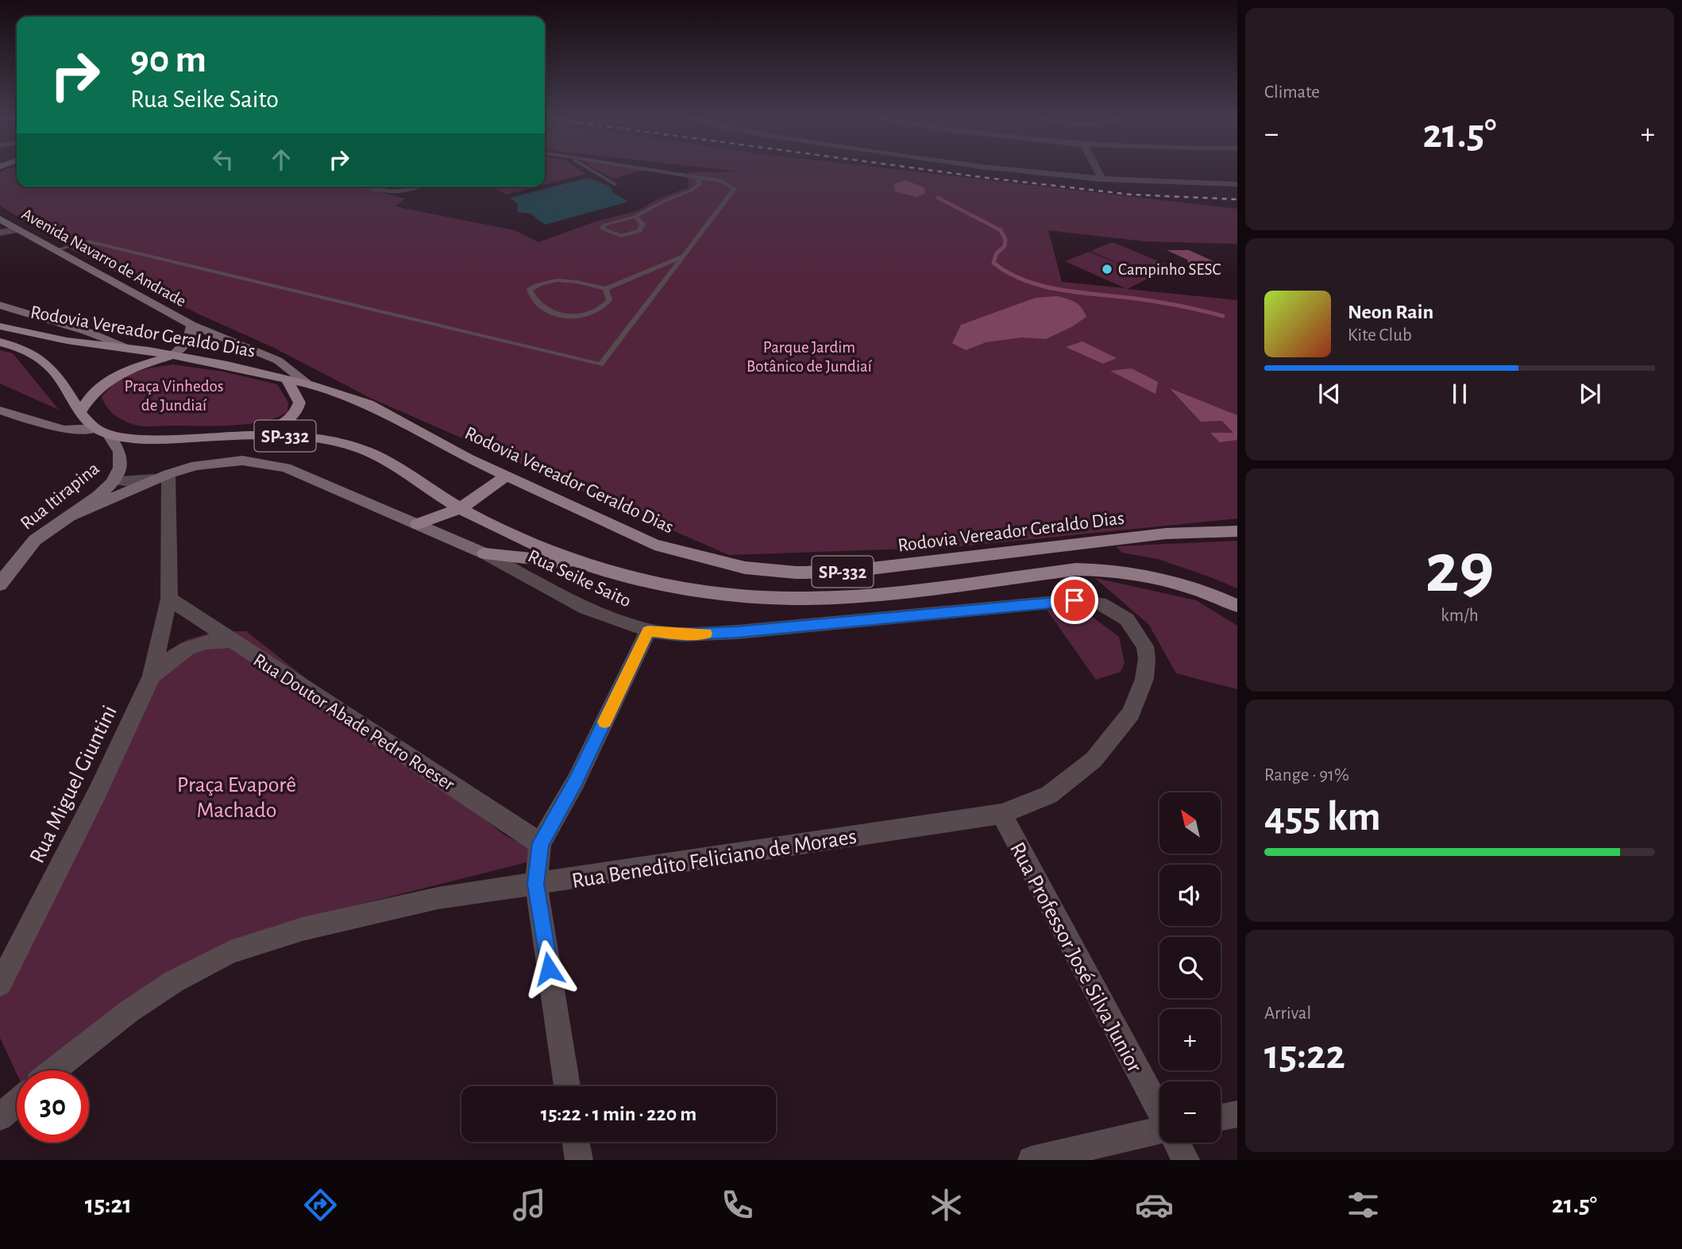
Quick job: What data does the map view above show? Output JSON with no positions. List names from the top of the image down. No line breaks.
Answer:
{"streets":{"main road":["Avenida Navarro de Andrade","Rodovia Vereador Geraldo Dias","SP-332","Rua Itirapina","Rua Seike Saito"],"street":["Rua Doutor Abade Pedro Roeser","Rua Miguel Giuntini","Rua Benedito Feliciano de Moraes","Rua Professor José Silva Junior"]},"crossings":[["Avenida Navarro de Andrade","Rodovia Vereador Geraldo Dias"],["Rodovia Vereador Geraldo Dias","SP-332"],["Rodovia Vereador Geraldo Dias","Rua Itirapina"],["SP-332","Rua Itirapina"],["Rua Itirapina","Rua Seike Saito"],["Rua Seike Saito","Rua Miguel Giuntini"],["Rua Seike Saito","Rua Benedito Feliciano de Moraes"],["Rua Doutor Abade Pedro Roeser","Rua Miguel Giuntini"],["Rua Benedito Feliciano de Moraes","Rua Professor José Silva Junior"]],"parks":["Parque Jardim Botânico de Jundiaí","Praça Vinhedos de Jundiaí","Praça Evaporê Machado"],"places":["Campinho SESC"],"north":"top left","page":{"tile":["Climate",["29","km/h"],["Range · 91%","455 km"],["Arrival","15:22"]],"turn":["90 m","Rua Seike Saito"],"heat":["−","21.5°","+"],"song":["Neon Rain","Kite Club"],"map_buttons":["+","−"],"limit":"30","trip":"15:22 · 1 min · 220 m","tabs":["15:21","21.5°"]}}
